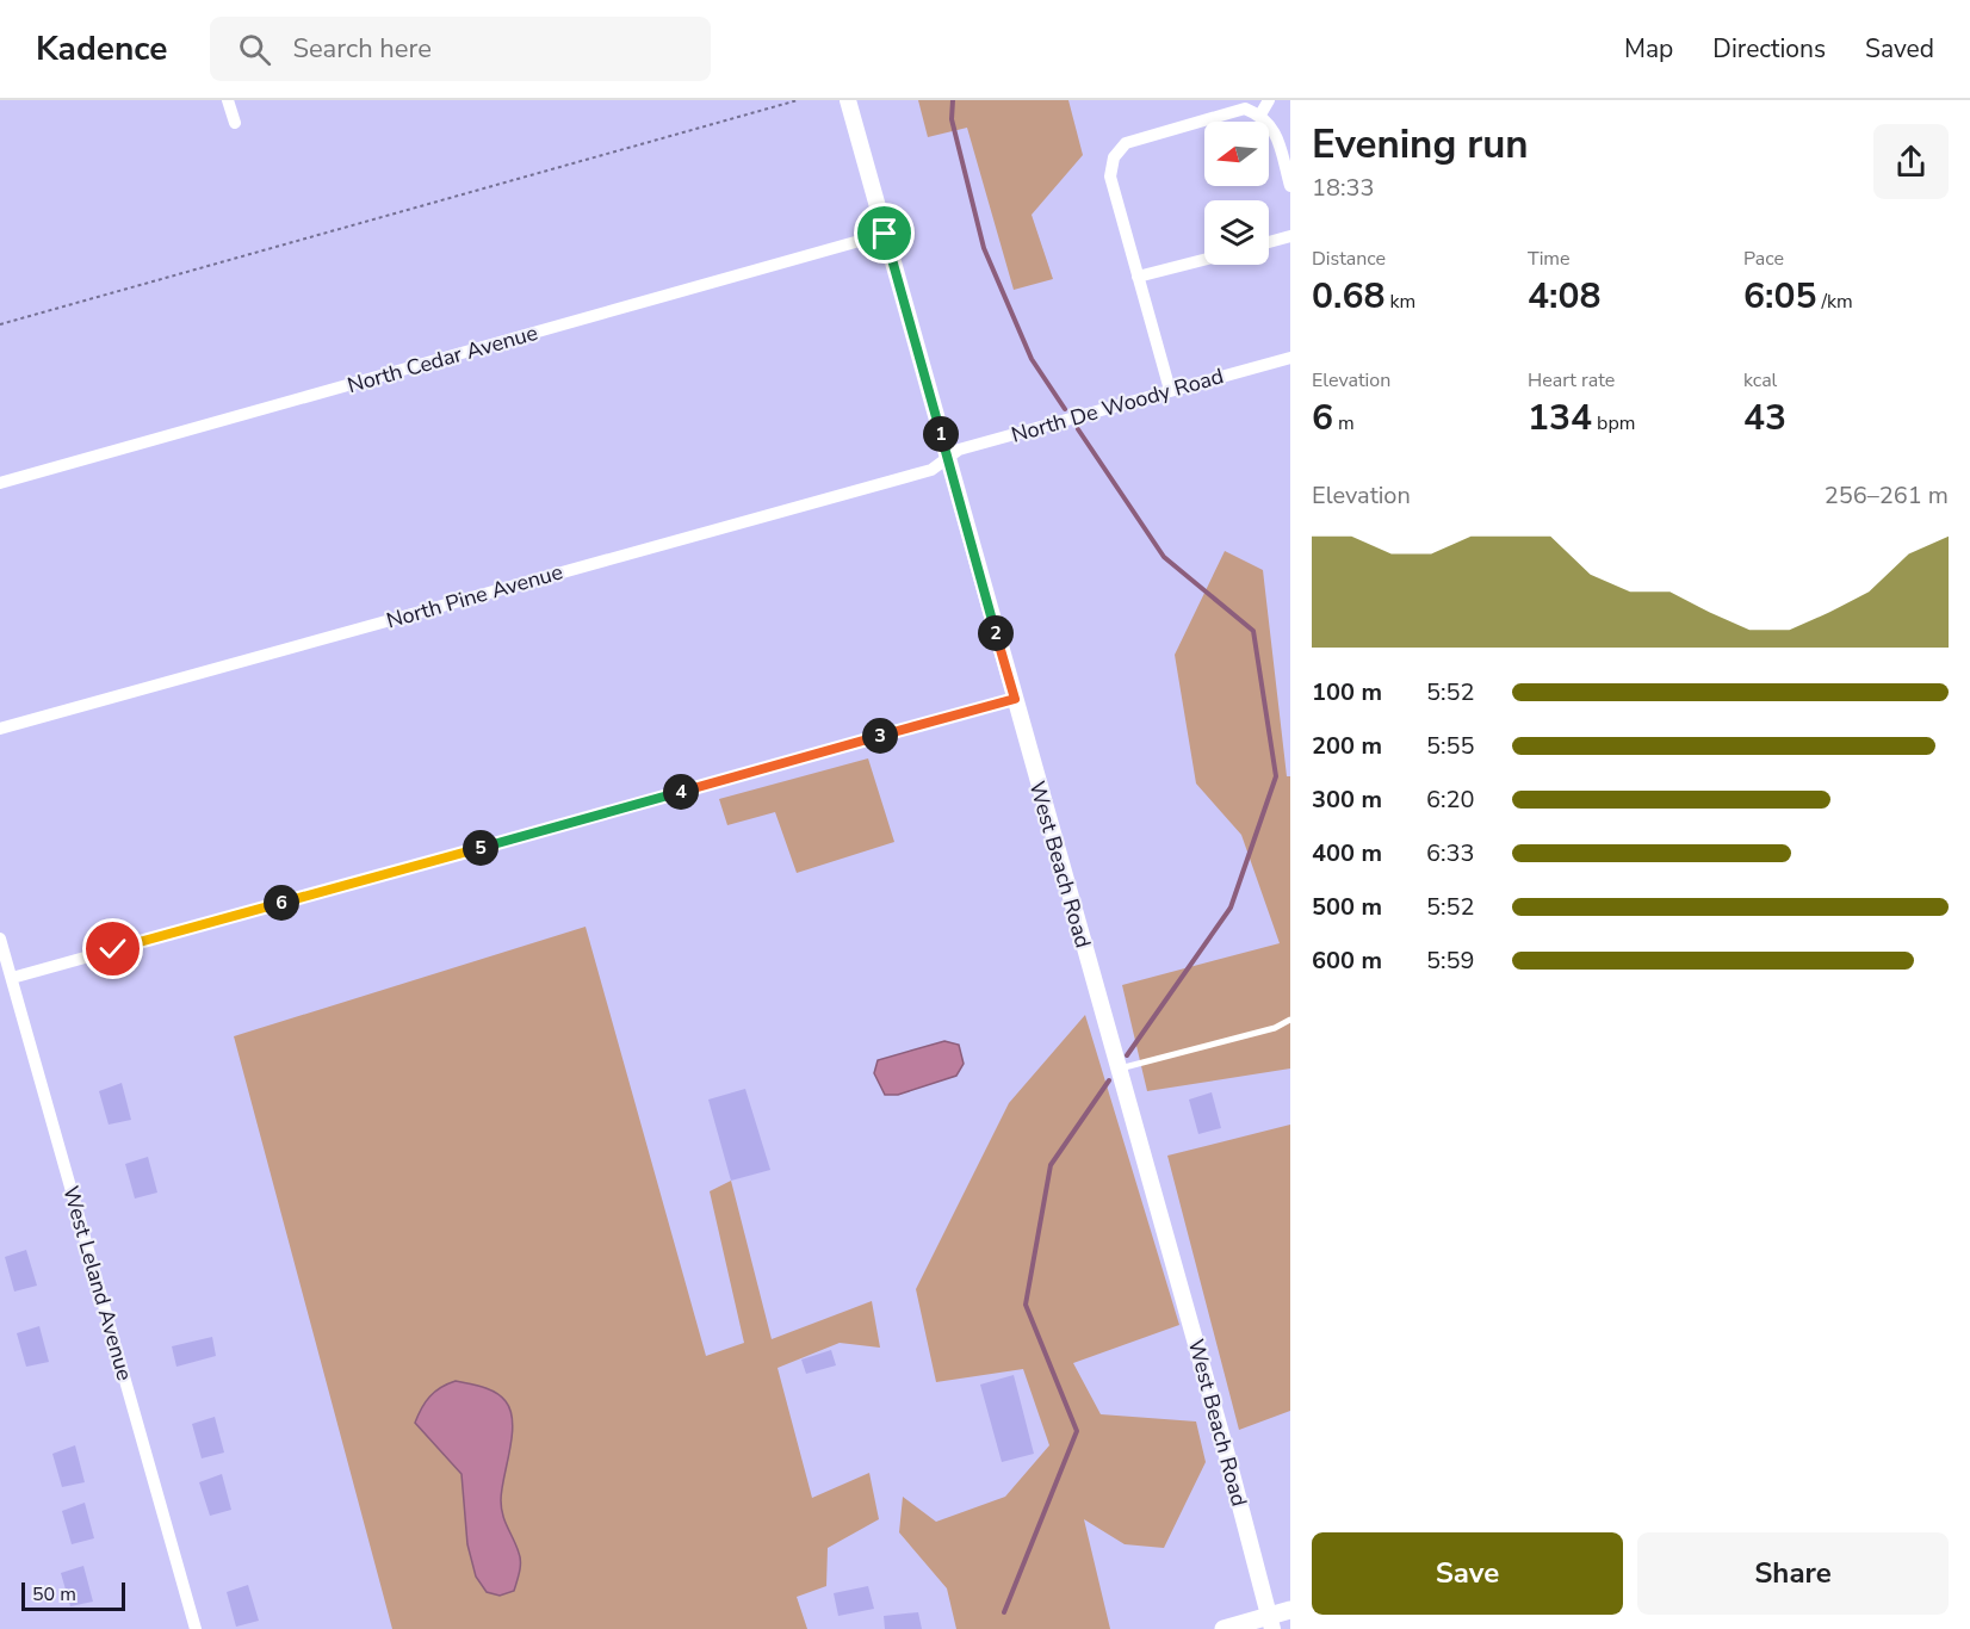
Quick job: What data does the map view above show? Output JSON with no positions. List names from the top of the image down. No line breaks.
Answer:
{"streets":{"street":["North Cedar Avenue","North De Woody Road","North Pine Avenue","West Beach Road","West Leland Avenue"]},"crossings":[["North Cedar Avenue","West Beach Road"],["North De Woody Road","North Pine Avenue"],["North De Woody Road","West Beach Road"],["North Pine Avenue","West Beach Road"]],"scale_bar":"50 m","north":"left","page":{"header":"Kadence","search":"Search here","nav":["Map","Directions","Saved"],"heading":["Evening run","18:33"],"stats":[["Distance","0.68 km"],["Time","4:08"],["Pace","6:05 /km"],["Elevation","6 m"],["Heart rate","134 bpm"],["kcal","43"]],"pins":["1","2","3","4","5","6"],"chart":["Elevation","256–261 m"],"list":[{"name":"100 m","note":"5:52"},{"name":"200 m","note":"5:55"},{"name":"300 m","note":"6:20"},{"name":"400 m","note":"6:33"},{"name":"500 m","note":"5:52"},{"name":"600 m","note":"5:59"}],"buttons":["Save","Share"],"scale":"50 m"}}
